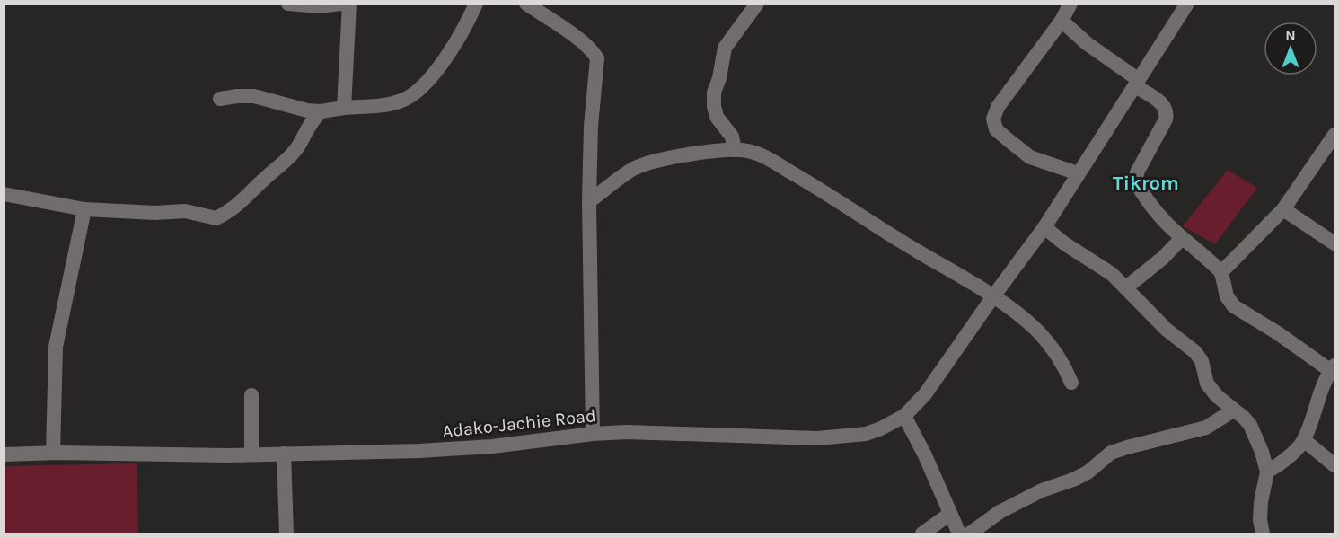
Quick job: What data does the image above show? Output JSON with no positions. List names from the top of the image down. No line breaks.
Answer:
{"streets":{"street":["Adako-Jachie Road"]},"districts":["Tikrom"],"north":"top"}
